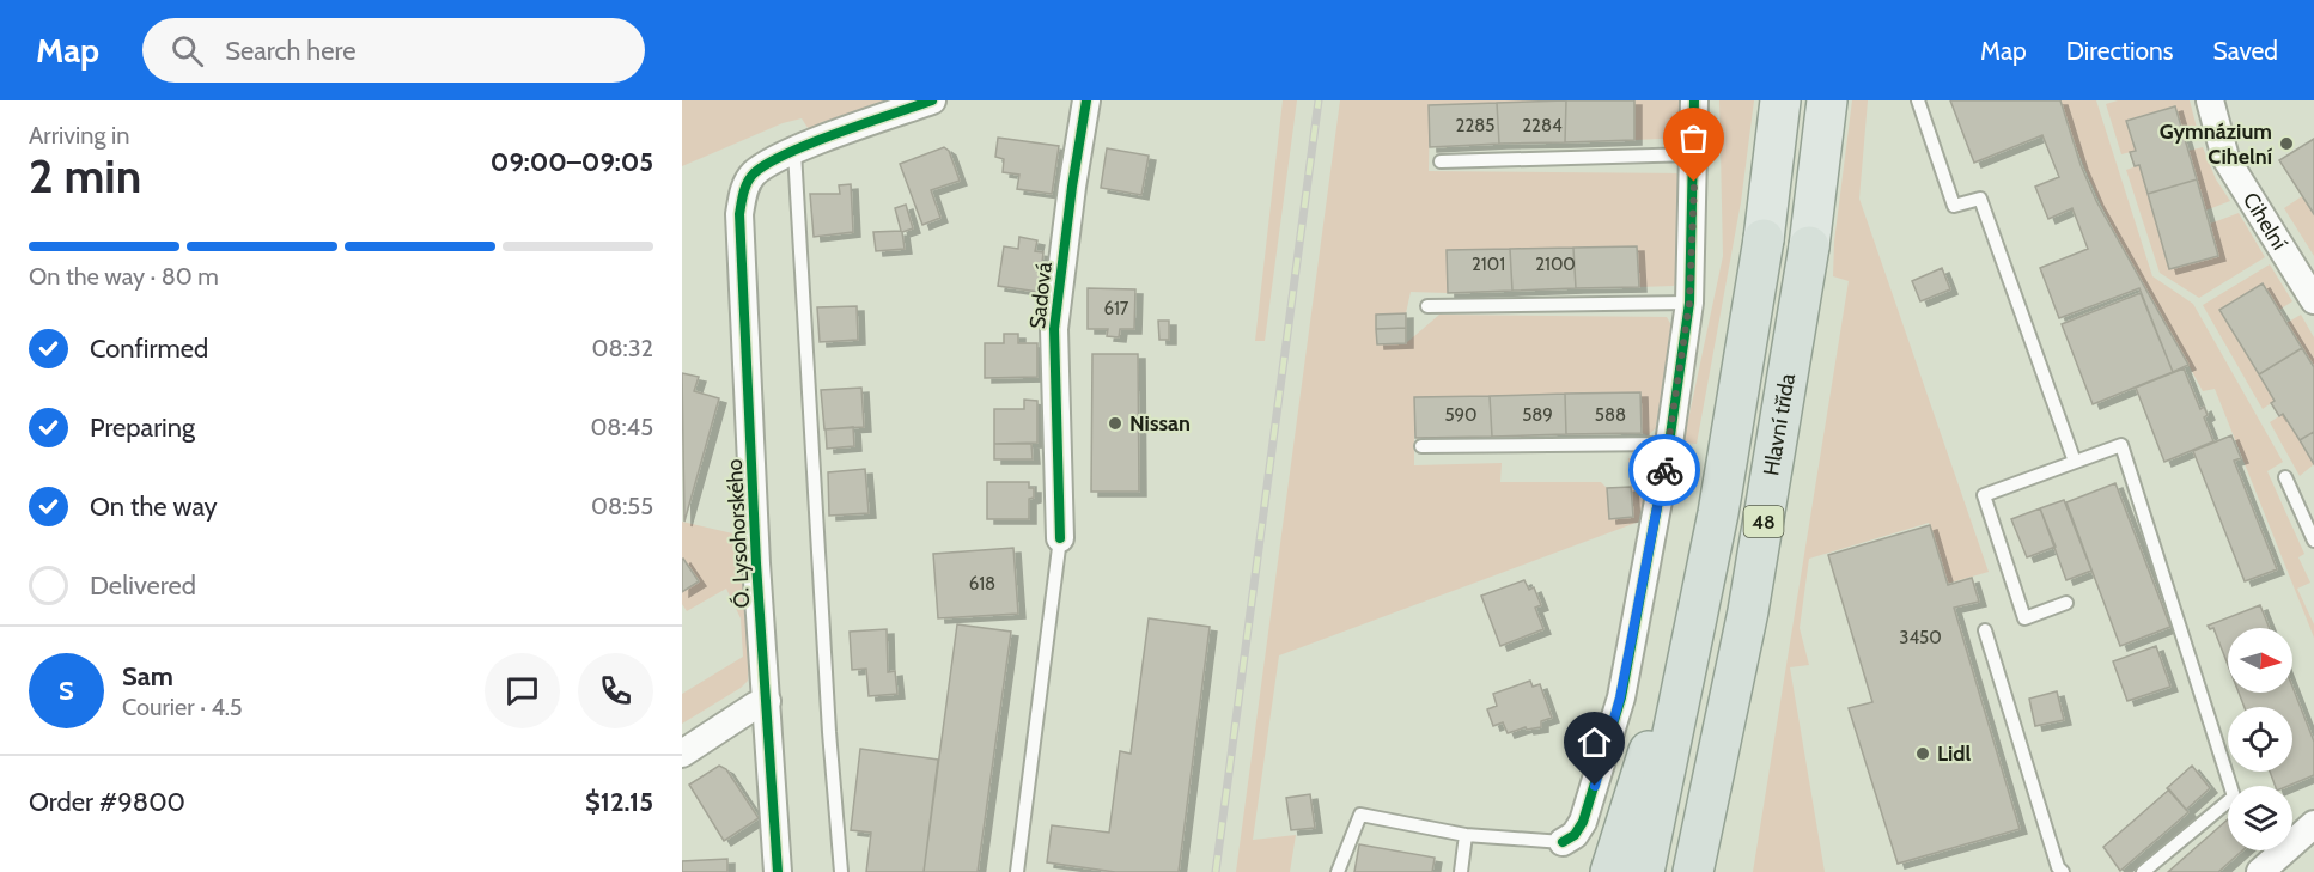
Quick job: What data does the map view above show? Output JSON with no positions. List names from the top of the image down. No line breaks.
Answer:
{"streets":{"highway":["Hlavní třída","48"],"street":["Cihelní","Sadová","Ó. Lysohorského"]},"crossings":[["Hlavní třída","48"]],"places":["Gymnázium Cihelní","Nissan","Lidl"],"house_numbers":["2285","2284","2101","2100","617","590","589","588","618","3450"],"north":"right","page":{"header":"Map","search":"Search here","nav":["Map","Directions","Saved"],"heading":["2 min","Arriving in","09:00–09:05"],"panel":["Sam","Courier · 4.5","Order #9800","$12.15"],"bar":"On the way · 80 m","list":[["Confirmed","08:32"],["Preparing","08:45"],["On the way","08:55"],"Delivered"],"round":"S"}}
